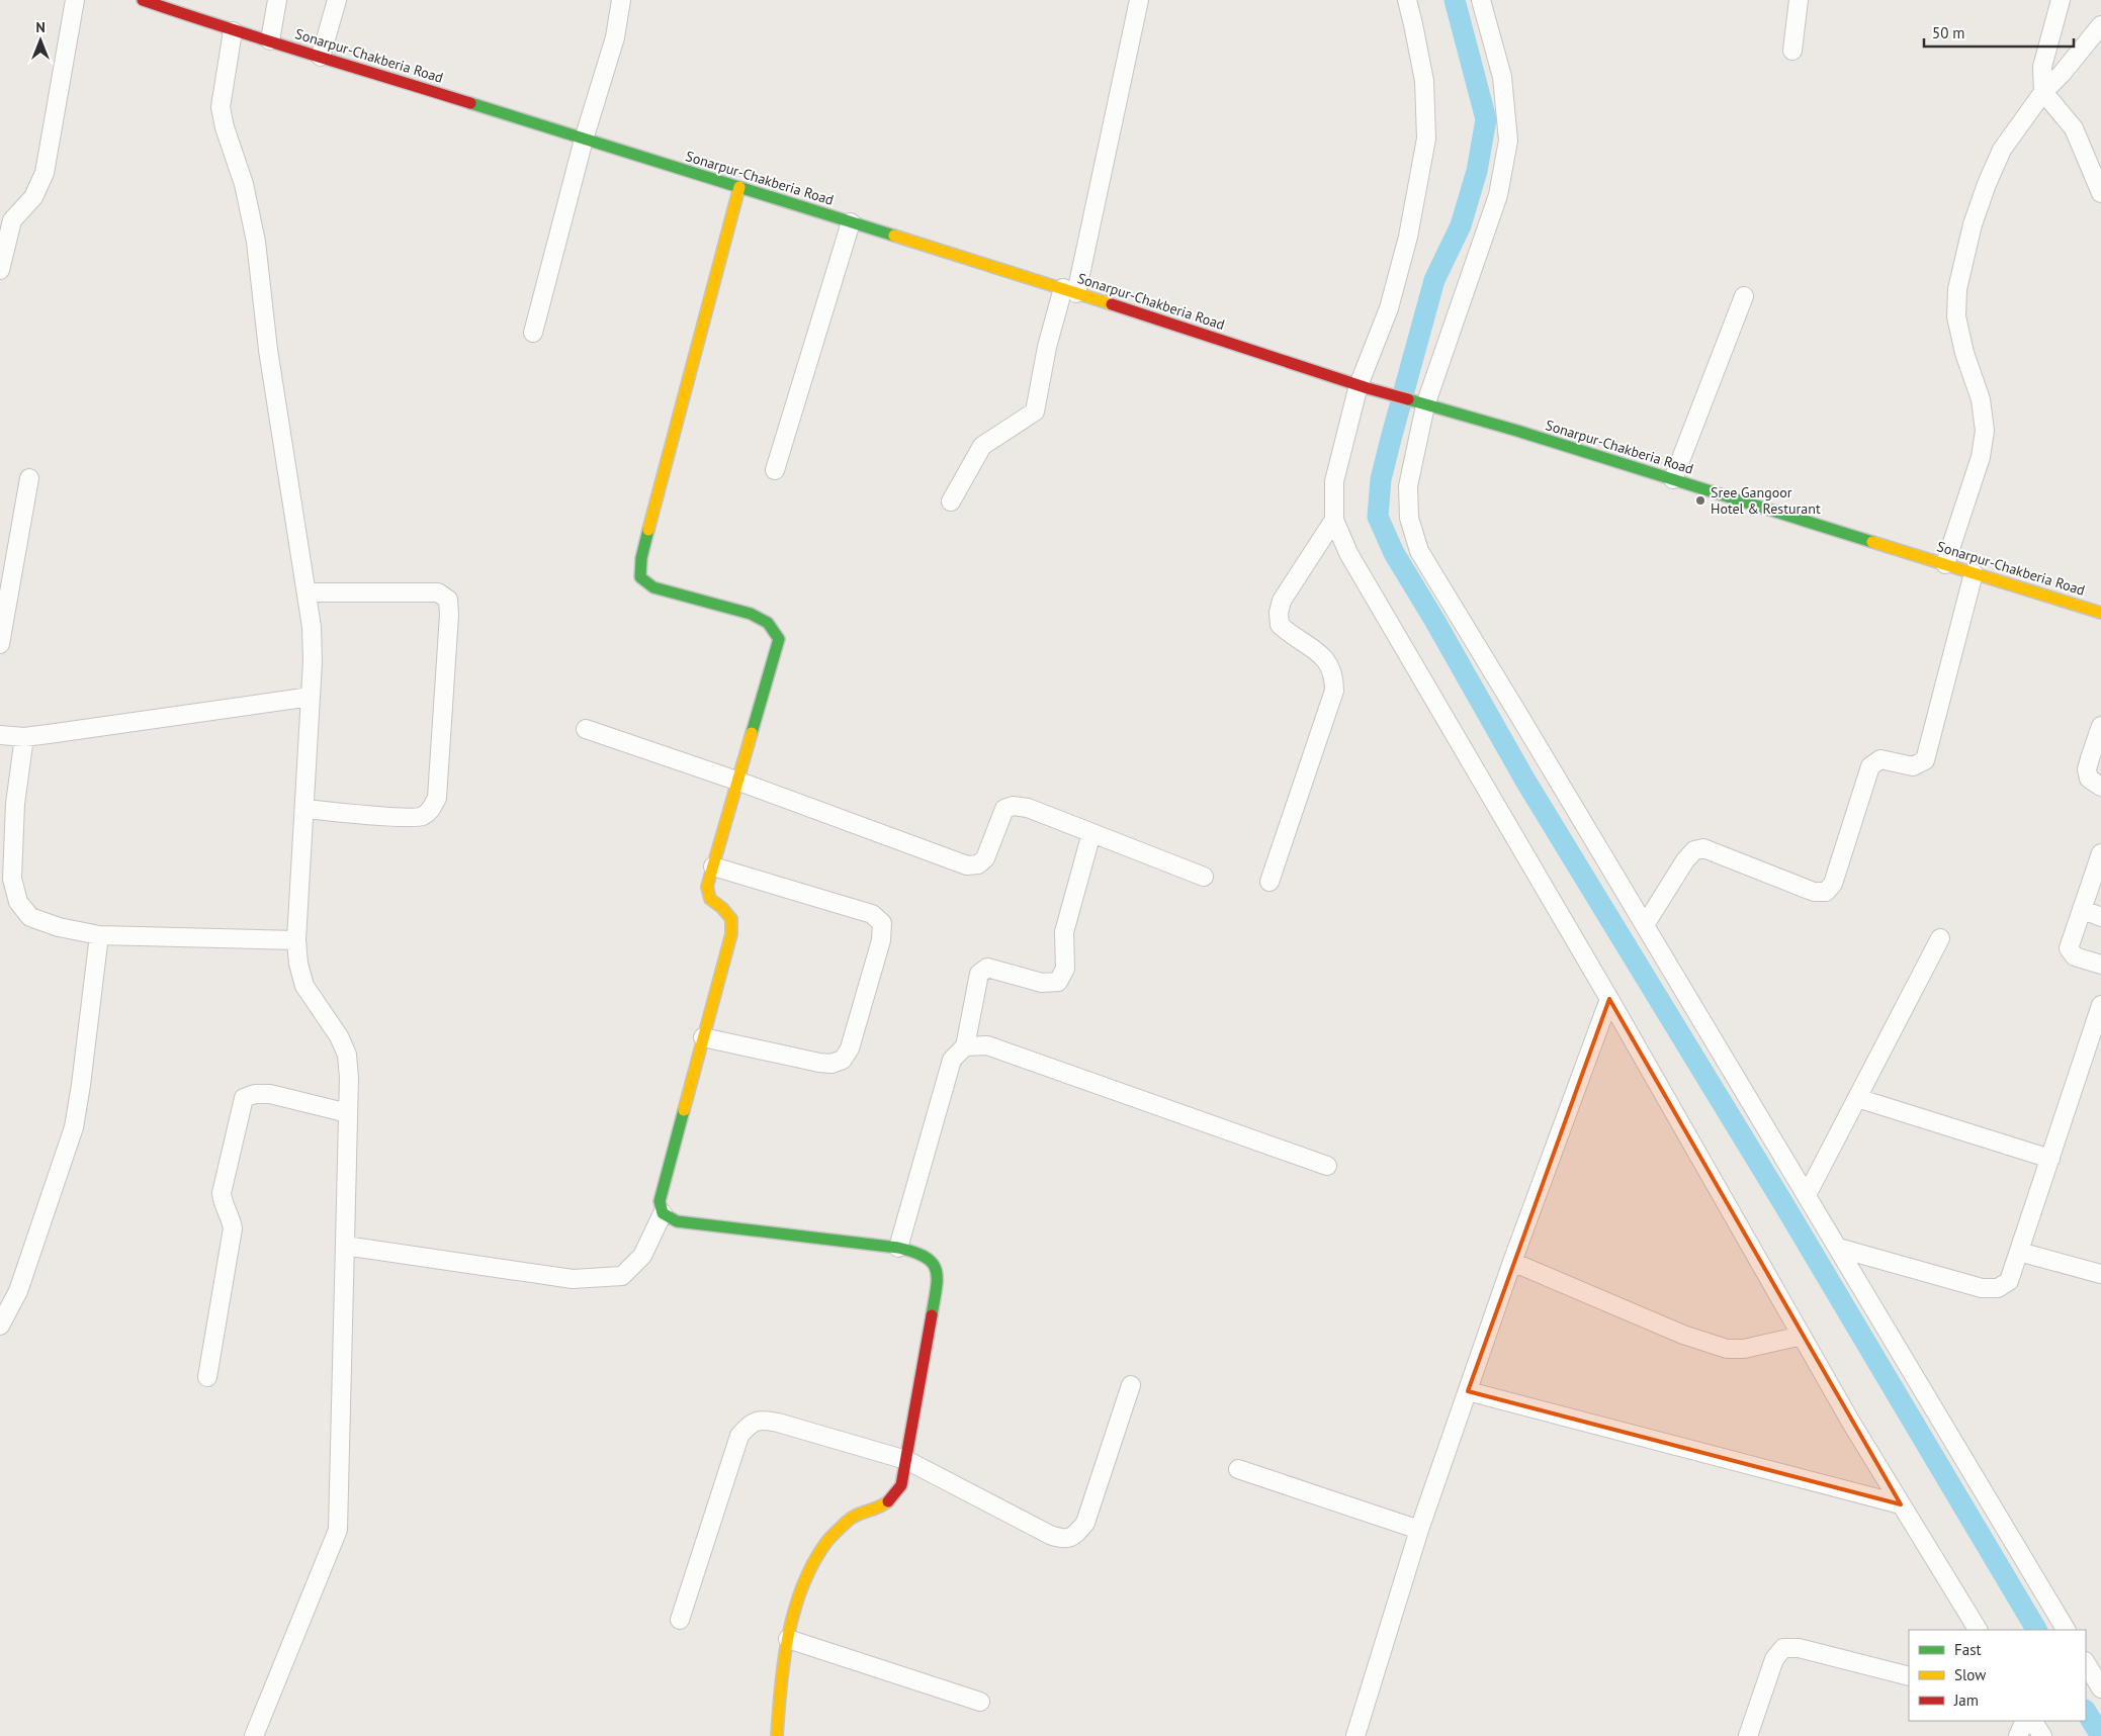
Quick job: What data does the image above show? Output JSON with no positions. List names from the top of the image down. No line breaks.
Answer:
{"streets":{"main road":["Sonarpur-Chakberia Road"]},"places":["Sree Gangoor Hotel & Resturant"],"legend":["Fast","Slow","Jam"],"scale_bar":"50 m","north":"top"}
